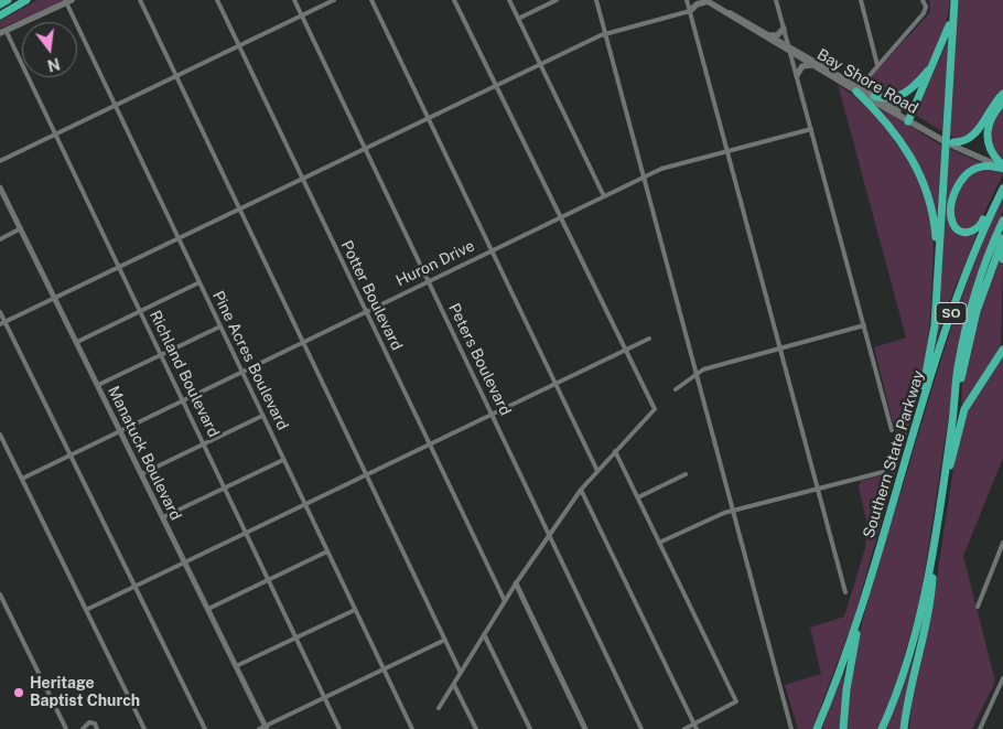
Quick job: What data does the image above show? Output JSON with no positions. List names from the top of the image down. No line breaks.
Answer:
{"streets":{"highway":["SO","Southern State Parkway"],"main road":["Bay Shore Road"],"street":["Huron Drive","Potter Boulevard","Peters Boulevard","Pine Acres Boulevard","Richland Boulevard","Manatuck Boulevard"]},"crossings":[["Huron Drive","Potter Boulevard"],["Huron Drive","Peters Boulevard"],["Huron Drive","Pine Acres Boulevard"],["Huron Drive","Richland Boulevard"],["Huron Drive","Manatuck Boulevard"]],"places":["Heritage Baptist Church"],"north":"bottom"}
